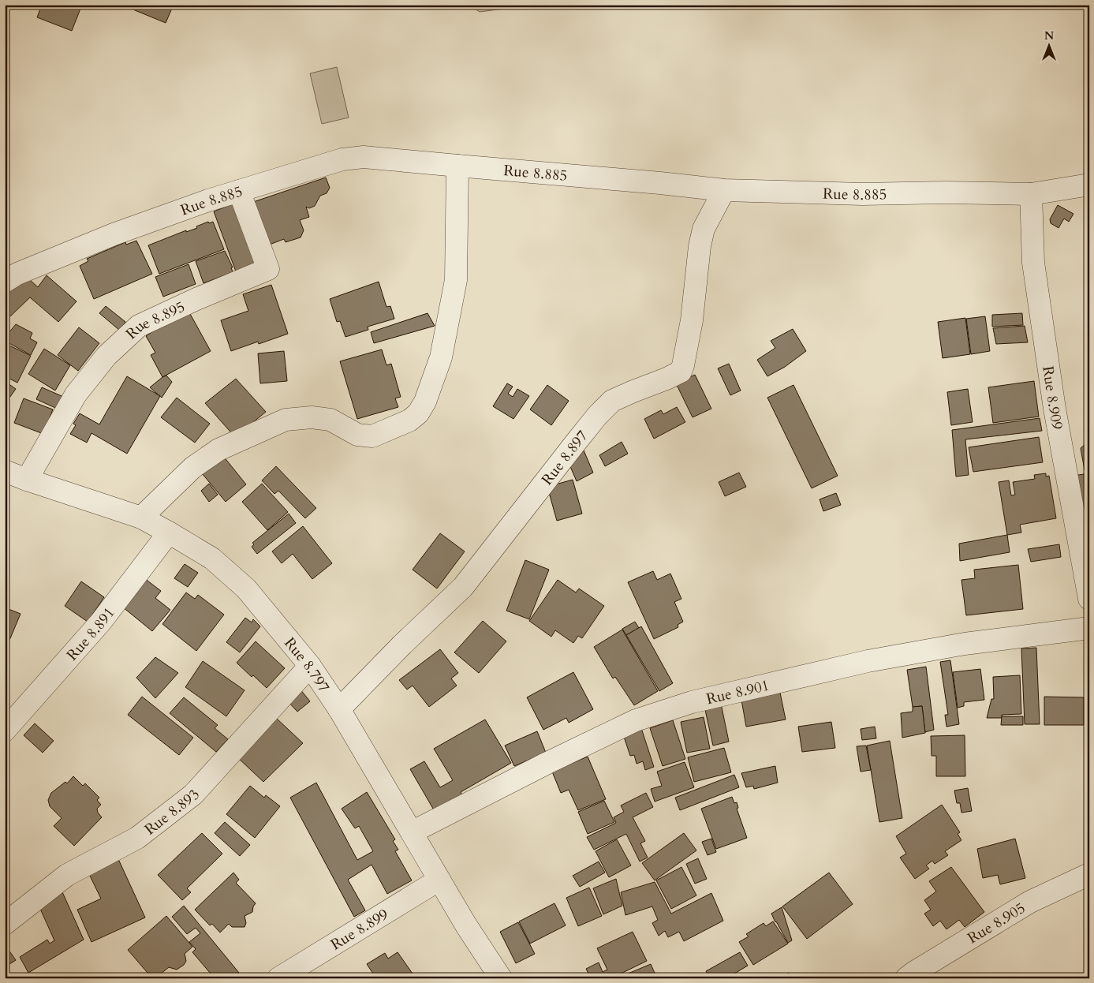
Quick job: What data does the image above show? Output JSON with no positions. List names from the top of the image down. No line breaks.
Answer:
{"streets":{"street":["Rue 8.885","Rue 8.895","Rue 8.909","Rue 8.897","Rue 8.891","Rue 8.797","Rue 8.901","Rue 8.893","Rue 8.905","Rue 8.899"]},"crossings":[["Rue 8.885","Rue 8.895"],["Rue 8.885","Rue 8.909"],["Rue 8.885","Rue 8.897"],["Rue 8.895","Rue 8.797"],["Rue 8.897","Rue 8.797"],["Rue 8.891","Rue 8.797"],["Rue 8.797","Rue 8.901"],["Rue 8.797","Rue 8.893"],["Rue 8.797","Rue 8.899"]],"north":"top"}
